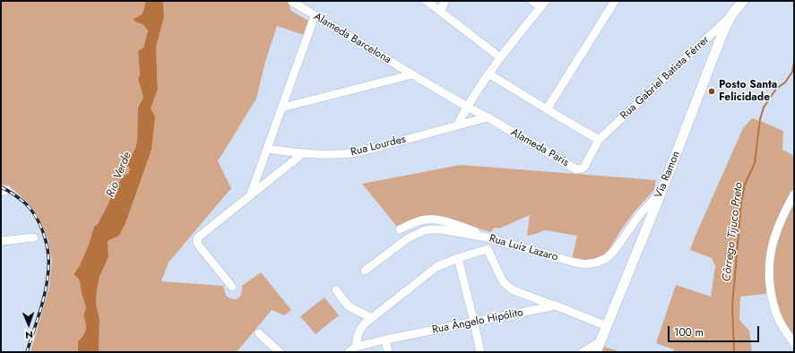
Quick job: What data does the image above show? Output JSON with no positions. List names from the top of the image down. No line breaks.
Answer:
{"streets":{"main road":["Via Ramon"],"street":["Alameda Barcelona","Rua Gabriel Batista Férrer","Rua Lourdes","Alameda Paris","Rua Luiz Lazaro","Rua Ângelo Hipólito"]},"crossings":[["Alameda Barcelona","Alameda Paris"],["Rua Gabriel Batista Férrer","Alameda Paris"],["Rua Gabriel Batista Férrer","Via Ramon"],["Rua Lourdes","Alameda Paris"],["Via Ramon","Rua Luiz Lazaro"]],"water":["Rio Verde","Côrrego Tijuco Preto"],"places":["Posto Santa Felicidade"],"scale_bar":"100 m","north":"bottom"}
